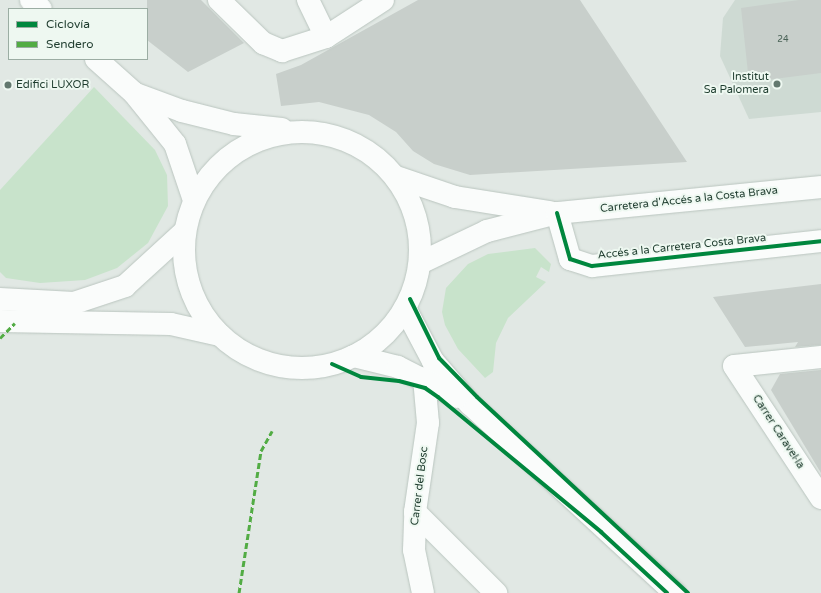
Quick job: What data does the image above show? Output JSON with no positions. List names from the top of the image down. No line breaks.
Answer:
{"streets":{"main road":["Carretera d'Accés a la Costa Brava","Accés a la Carretera Costa Brava","Carrer Caravel·la","Carrer del Bosc"]},"crossings":[["Carretera d'Accés a la Costa Brava","Accés a la Carretera Costa Brava"]],"places":["Institut Sa Palomera","Edifici LUXOR"],"house_numbers":["24"],"legend":["Ciclovía","Sendero"]}
